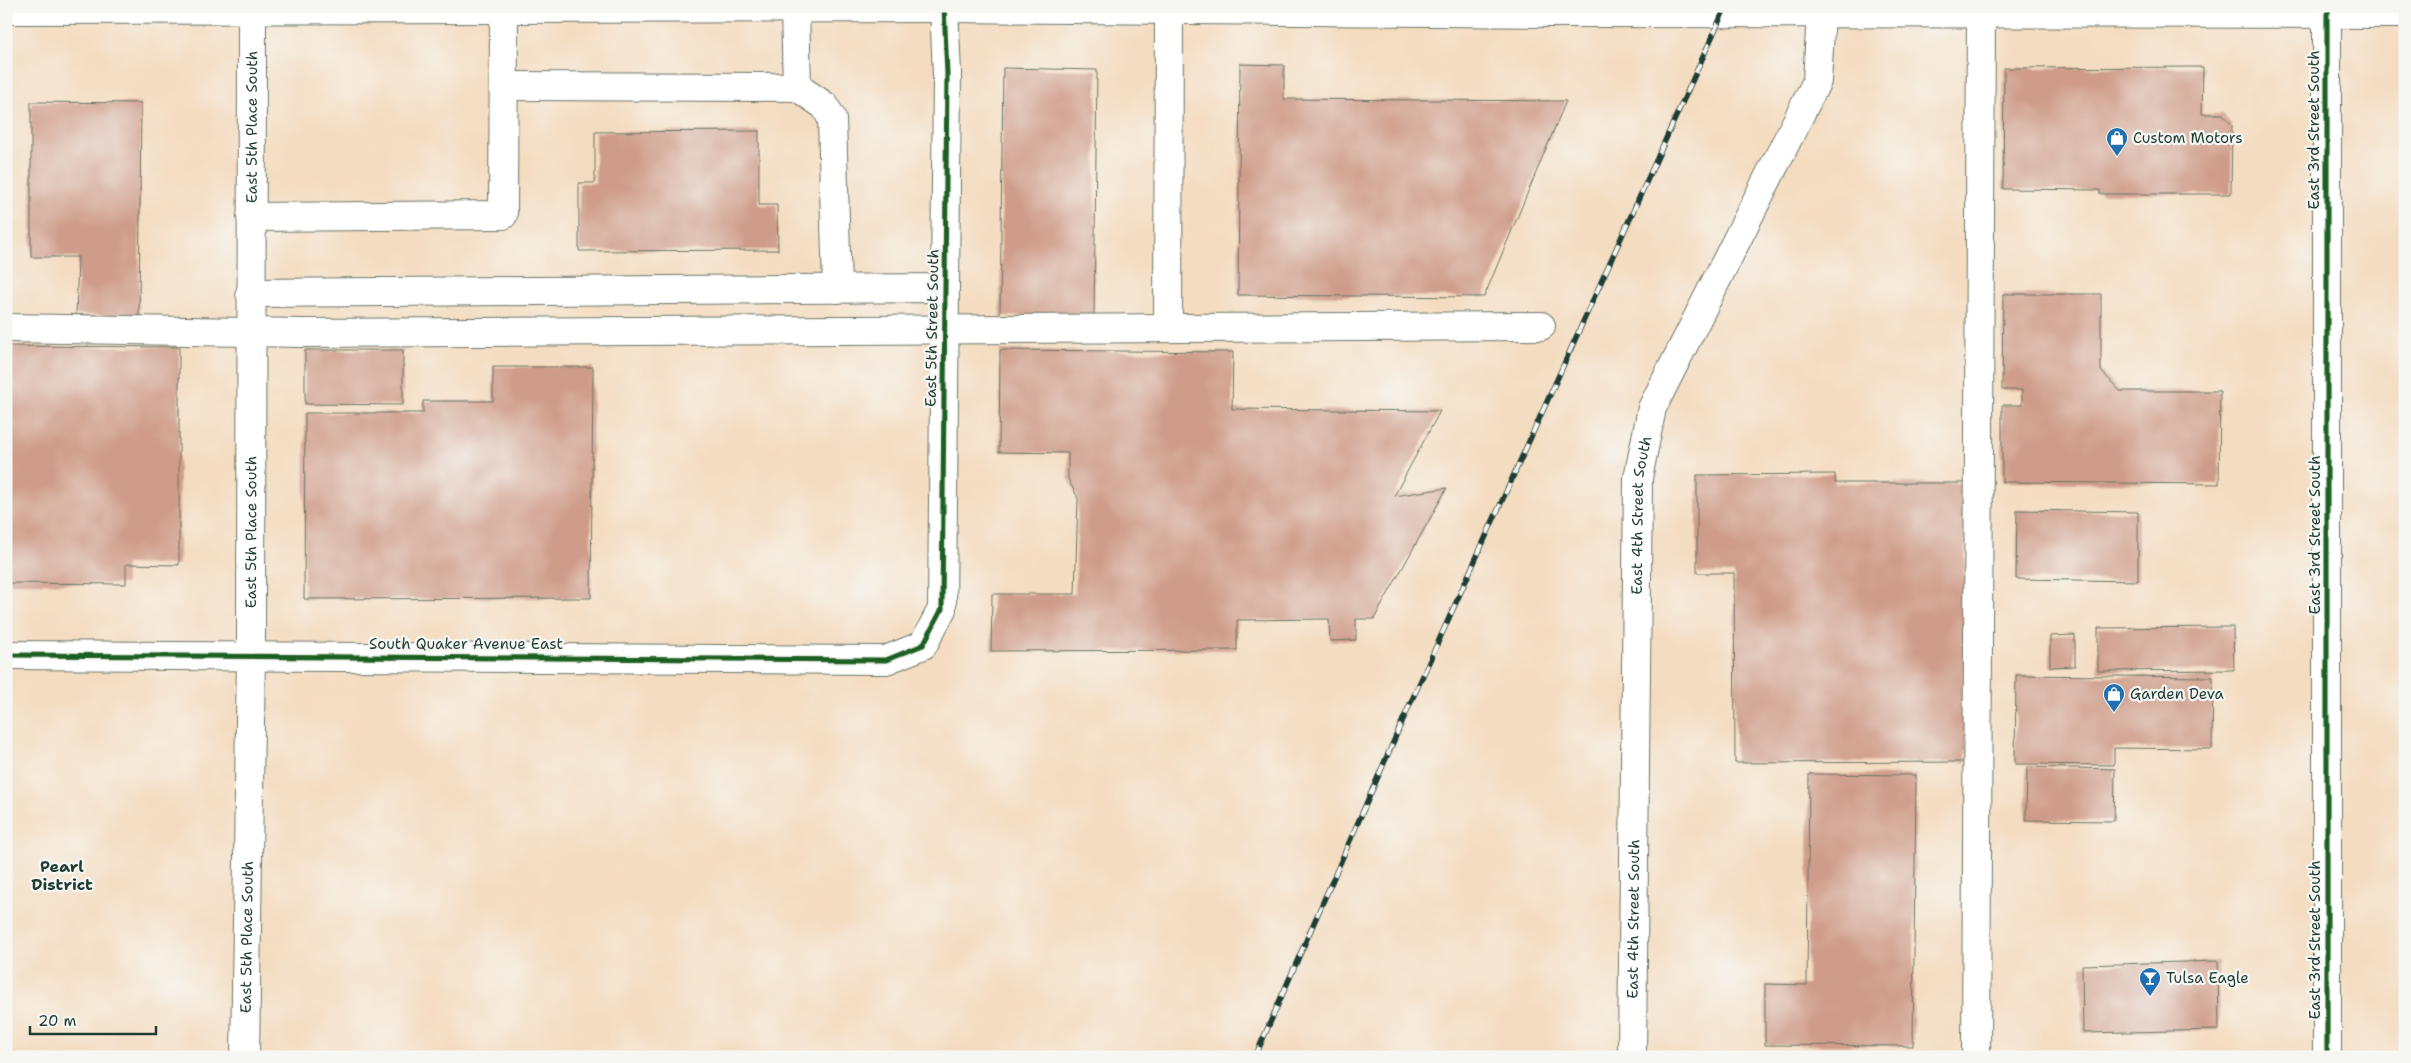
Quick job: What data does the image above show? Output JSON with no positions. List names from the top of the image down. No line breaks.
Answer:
{"streets":{"street":["East 5th Place South","East 3rd Street South","East 5th Street South","East 4th Street South","South Quaker Avenue East"]},"crossings":[["East 5th Place South","South Quaker Avenue East"],["East 5th Street South","South Quaker Avenue East"]],"districts":["Pearl District"],"places":{"shop":["Custom Motors","Garden Deva"],"bar":["Tulsa Eagle"]},"scale_bar":"20 m"}
